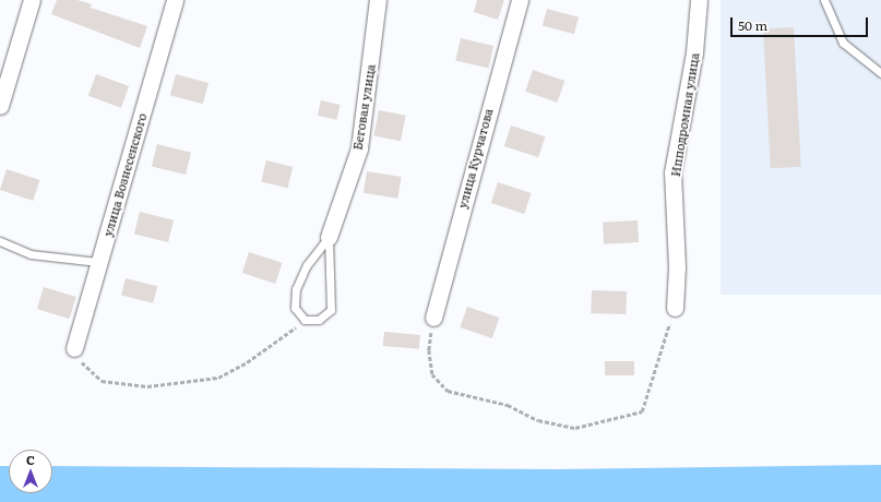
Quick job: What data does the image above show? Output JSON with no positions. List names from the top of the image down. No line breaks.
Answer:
{"streets":{"street":["Беговая улица","Ипподромная улица","улица Курчатова","улица Вознесенского"]},"scale_bar":"50 m","north":"top"}
